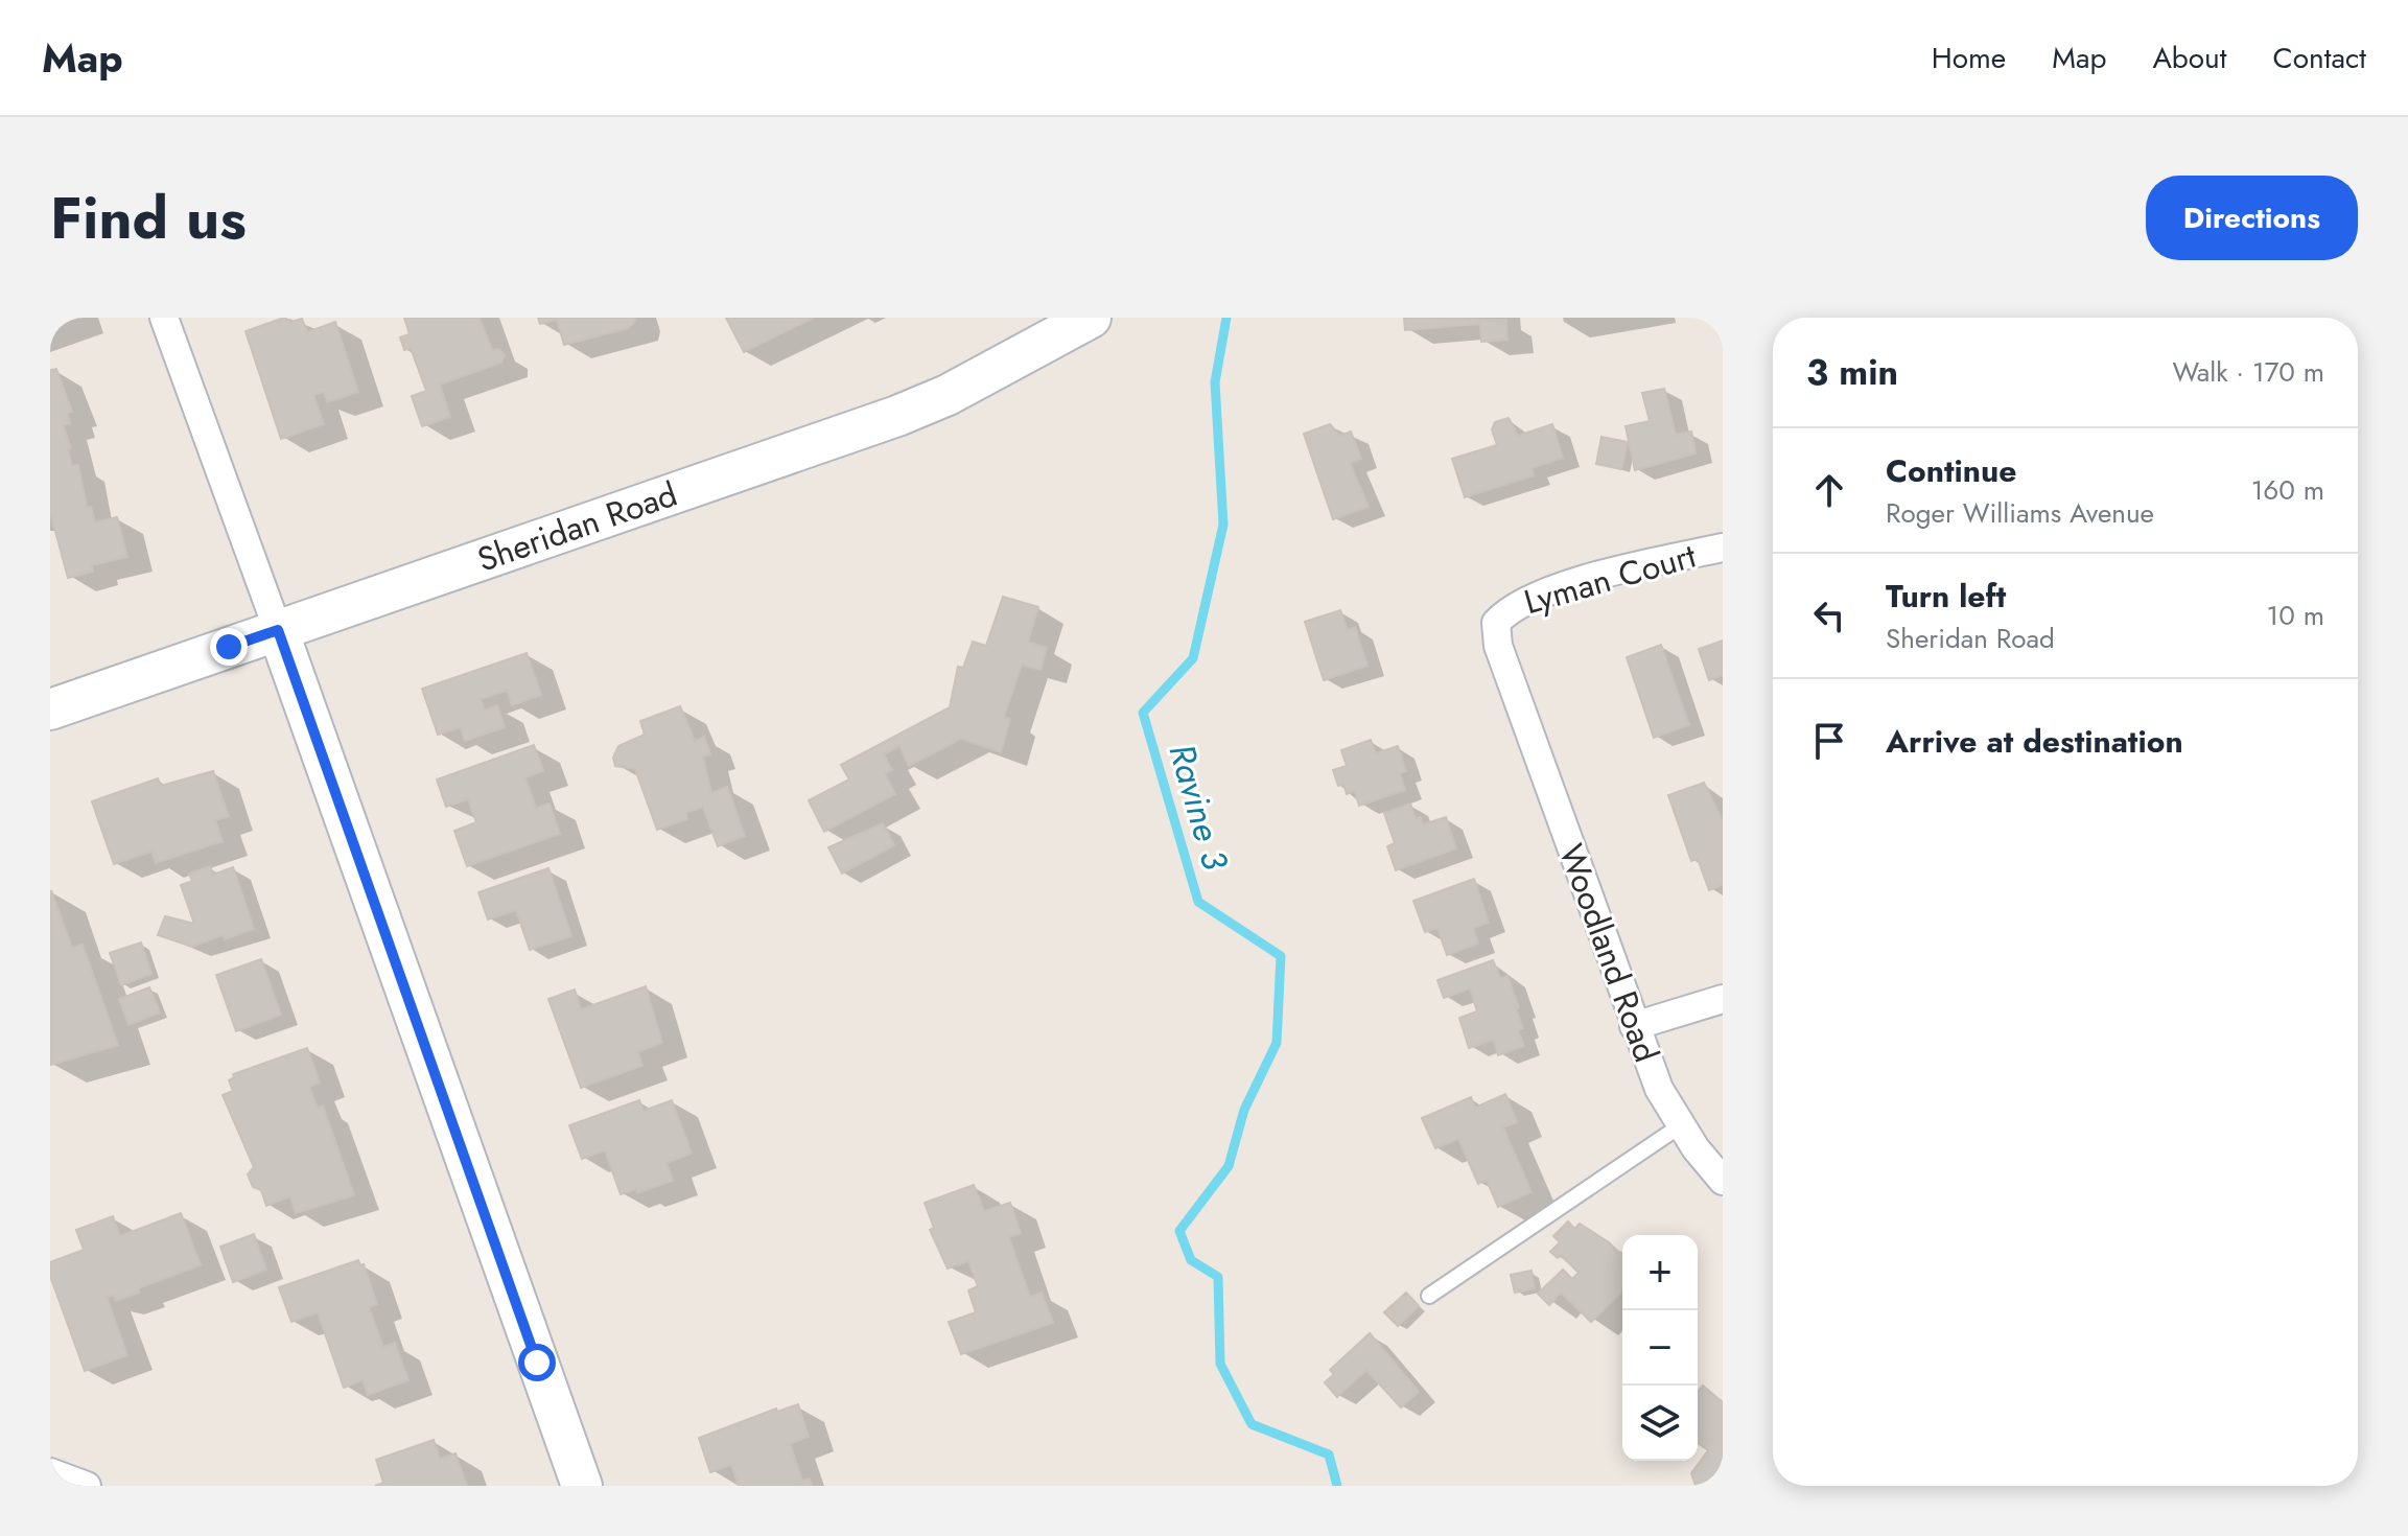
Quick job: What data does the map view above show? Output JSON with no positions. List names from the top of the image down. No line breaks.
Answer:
{"streets":{"street":["Sheridan Road","Lyman Court","Woodland Road"]},"crossings":[["Lyman Court","Woodland Road"]],"water":["Ravine 3"],"page":{"header":"Map","nav":["Home","Map","About","Contact"],"title":"Find us","buttons":"Directions","heading":["3 min","Walk · 170 m"],"list":[["Continue","Roger Williams Avenue","160 m"],["Turn left","Sheridan Road","10 m"],"Arrive at destination"],"map_buttons":["+","−"]}}
